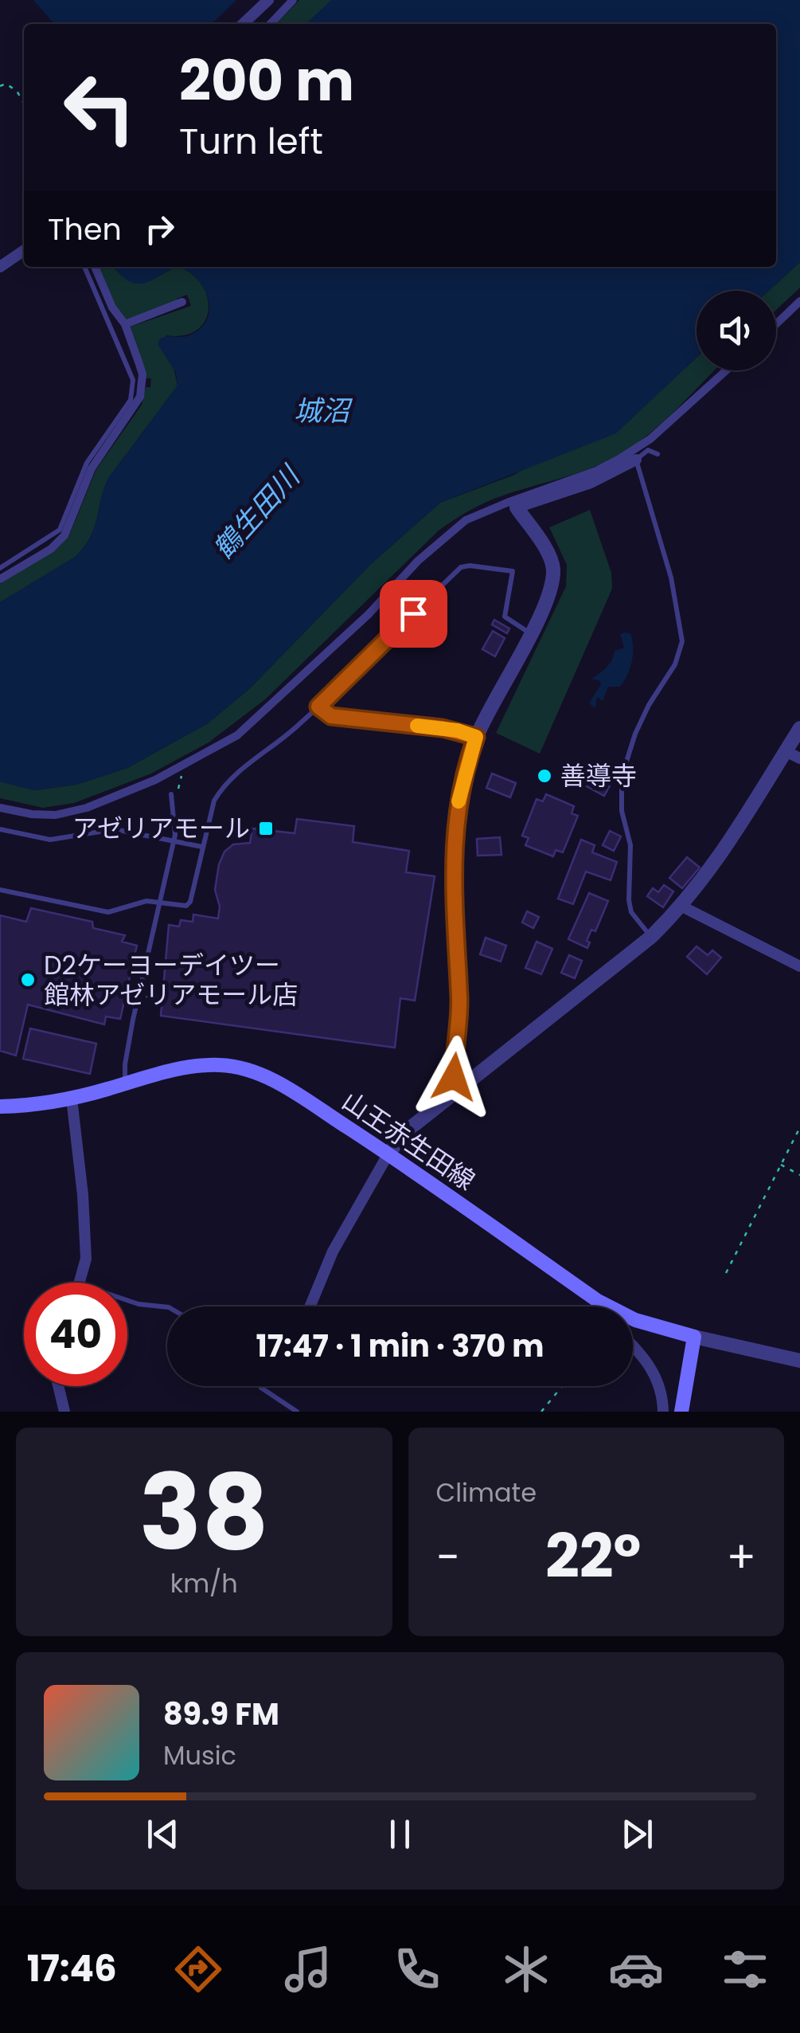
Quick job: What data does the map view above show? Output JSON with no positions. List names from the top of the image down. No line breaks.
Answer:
{"streets":{"main road":["山王赤生田線"]},"water":["城沼","鶴生田川"],"places":{"other":["善導寺","D2ケーヨーデイツー 館林アゼリアモール店"],"transit":["アゼリアモール"]},"page":{"turn":["200 m","Turn left"],"then":"Then","limit":"40","trip":"17:47 · 1 min · 370 m","tile":[["38","km/h"],"Climate"],"heat":["−","22°","+"],"song":["89.9 FM","Music"],"tabs":"17:46"}}
